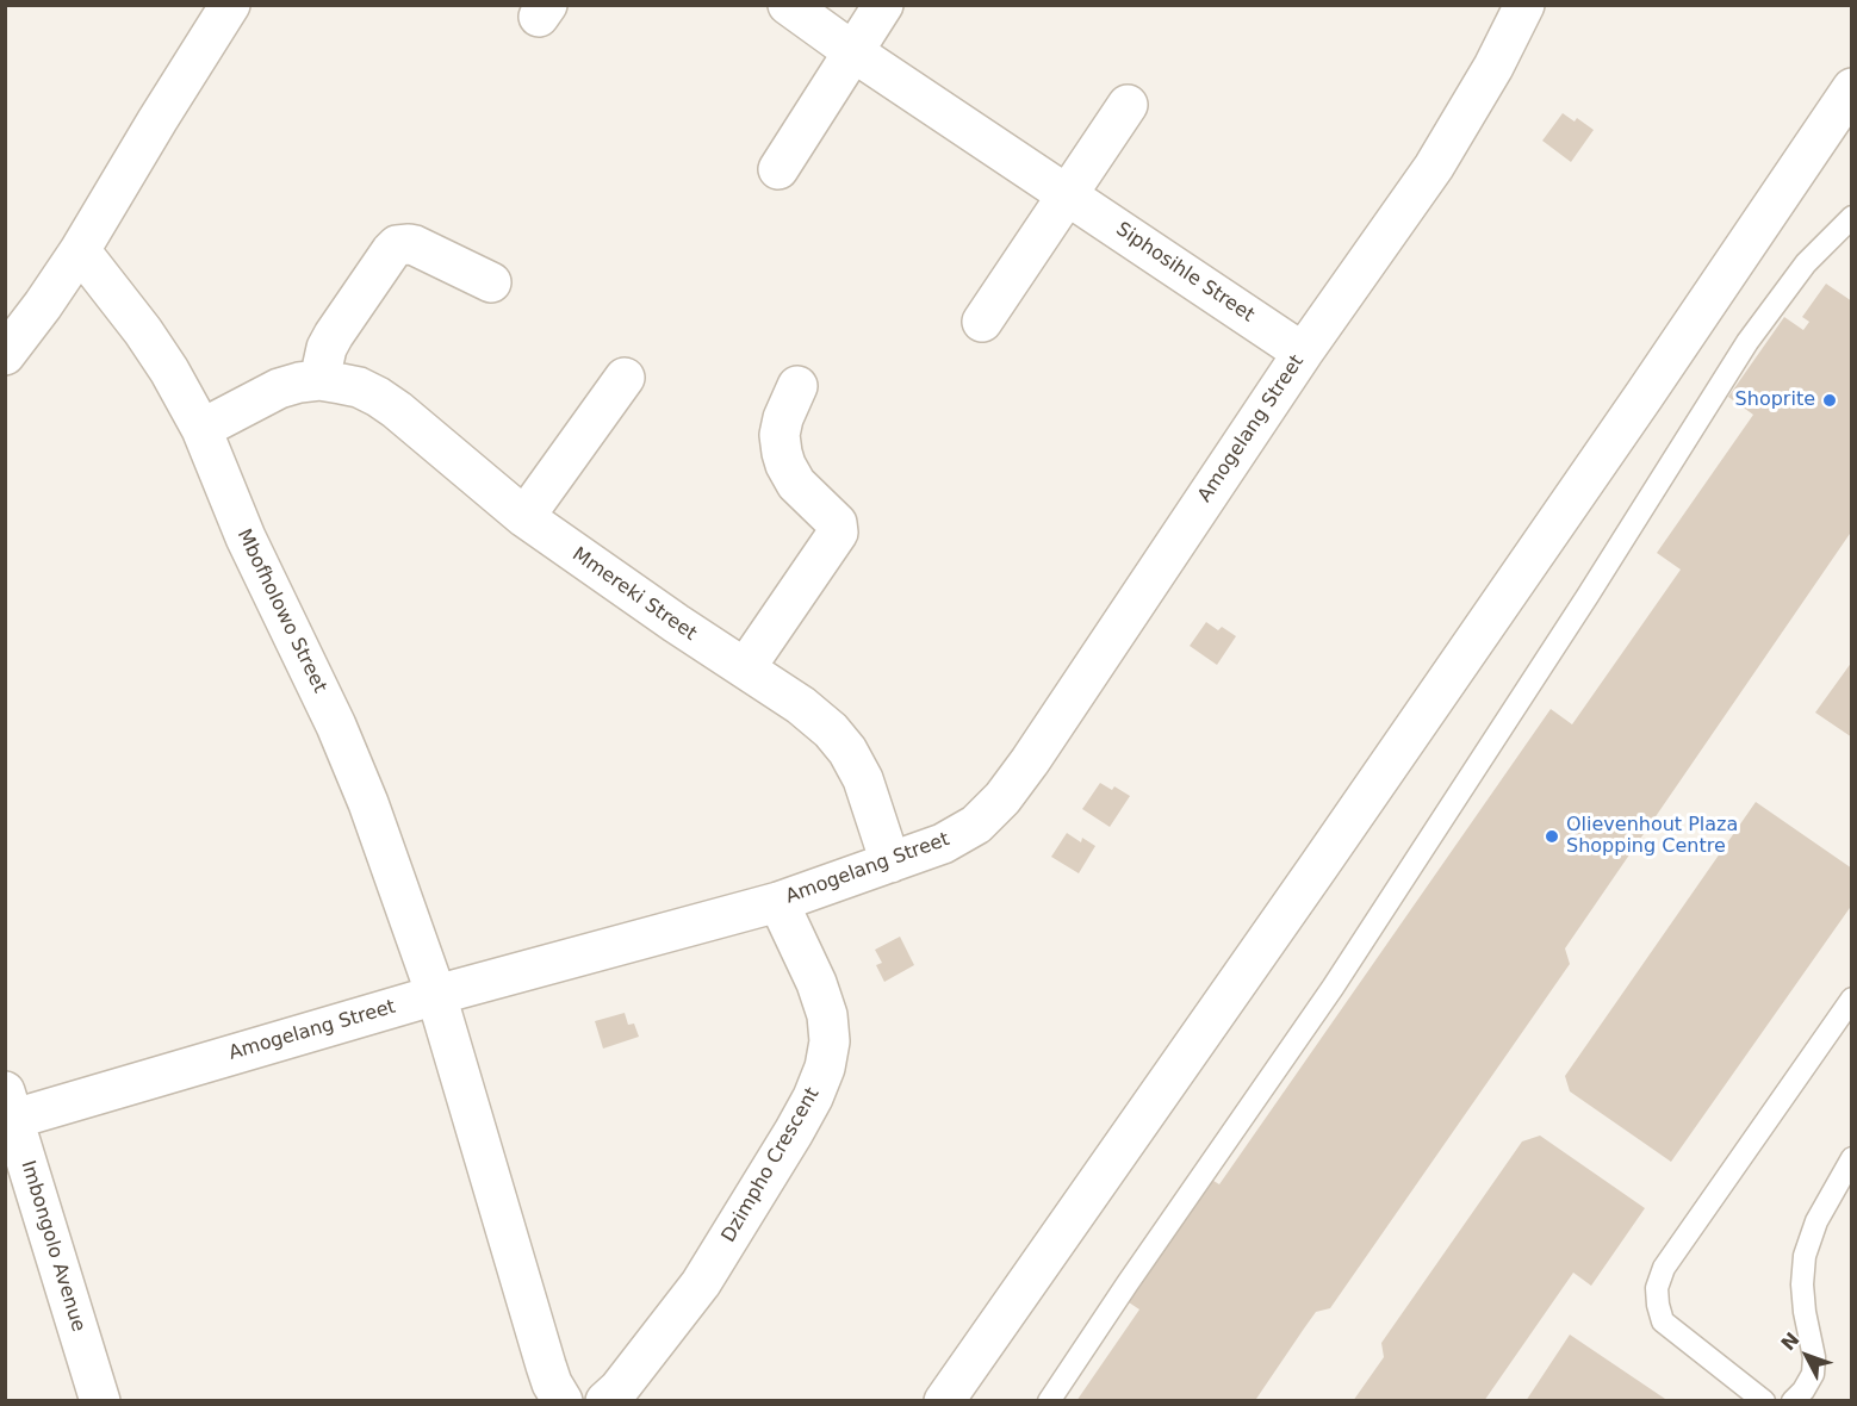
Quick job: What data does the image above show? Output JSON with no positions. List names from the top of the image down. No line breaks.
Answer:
{"streets":{"street":["Siphosihle Street","Amogelang Street","Mmereki Street","Mbofholowo Street","Dzimpho Crescent","Imbongolo Avenue"]},"crossings":[["Siphosihle Street","Amogelang Street"],["Amogelang Street","Mmereki Street"],["Amogelang Street","Mbofholowo Street"],["Amogelang Street","Dzimpho Crescent"],["Amogelang Street","Imbongolo Avenue"],["Mmereki Street","Mbofholowo Street"]],"places":["Shoprite","Olievenhout Plaza Shopping Centre"],"north":"top left"}
